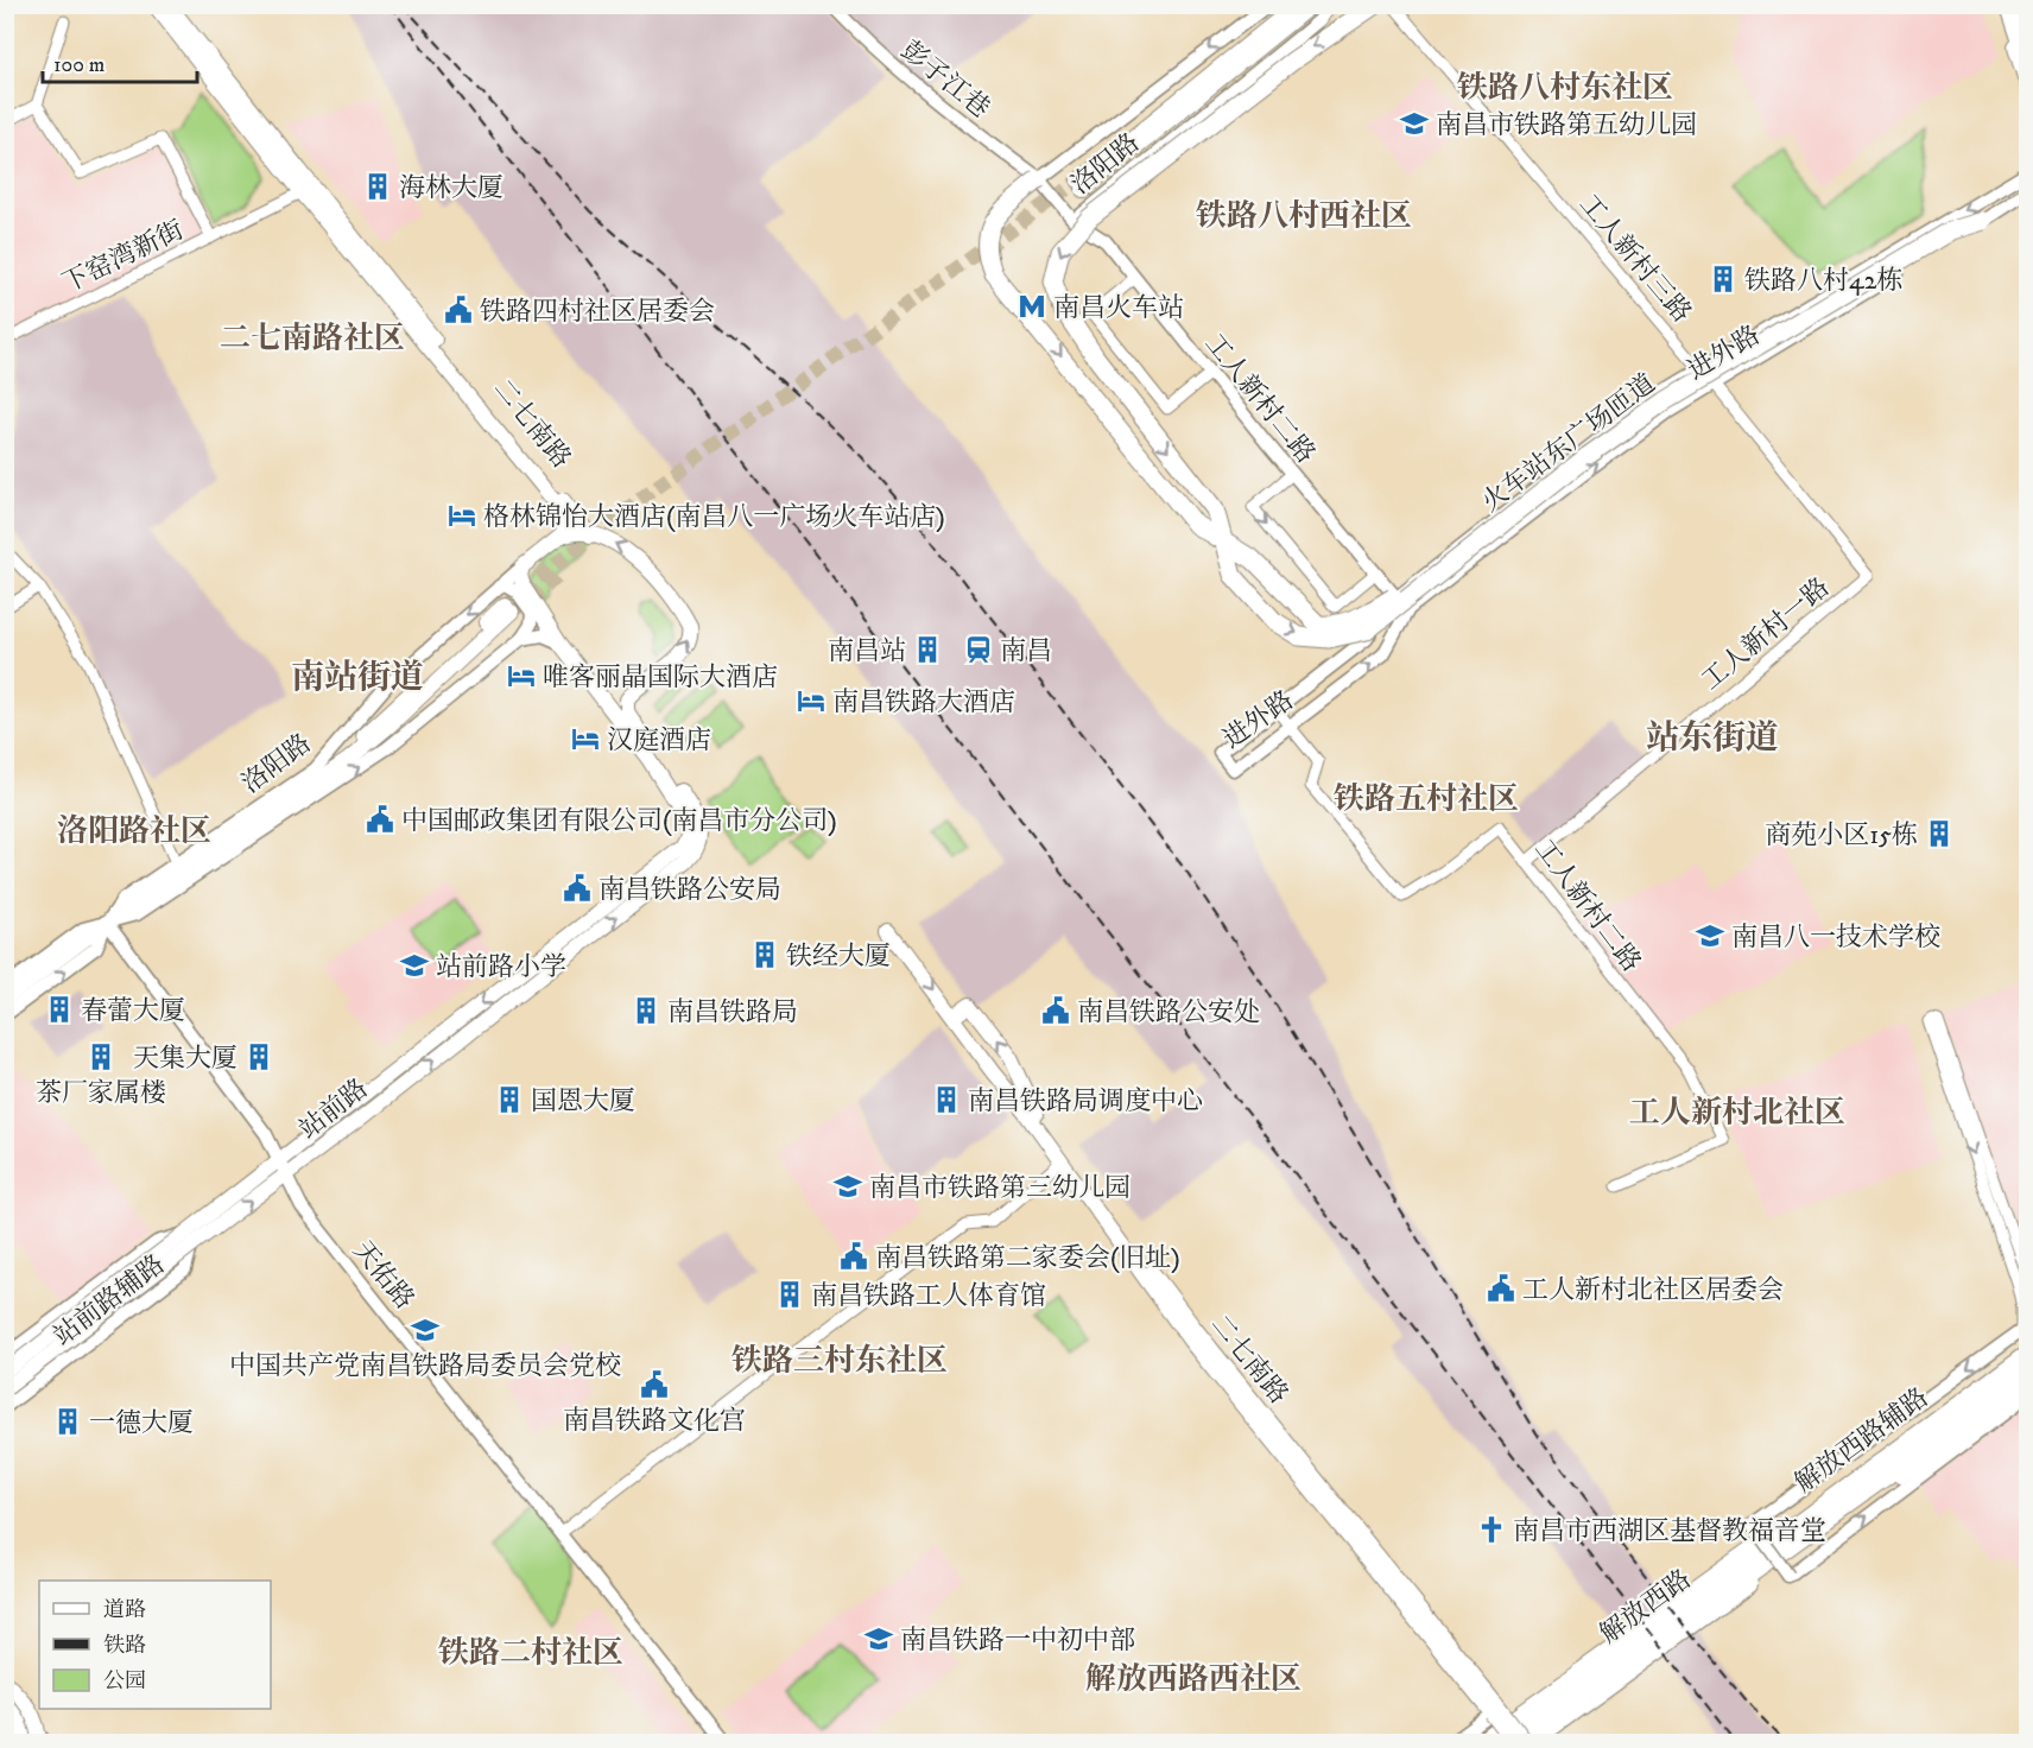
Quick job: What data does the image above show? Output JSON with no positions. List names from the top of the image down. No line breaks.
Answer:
{"streets":{"highway":["火车站东广场匝道"],"main road":["洛阳路","二七南路","站前路","解放西路辅路","解放西路"],"street":["彭子江巷","下窑湾新街","工人新村三路","进外路","工人新村二路","工人新村一路","天佑路","站前路辅路"]},"crossings":[["彭子江巷","洛阳路"],["洛阳路","工人新村二路"],["洛阳路","天佑路"],["下窑湾新街","二七南路"],["工人新村三路","进外路"],["工人新村三路","工人新村一路"],["进外路","工人新村二路"],["进外路","火车站东广场匝道"],["工人新村二路","工人新村一路"],["二七南路","解放西路辅路"],["二七南路","解放西路"],["站前路","天佑路"],["站前路","站前路辅路"],["解放西路辅路","解放西路"]],"districts":["铁路八村东社区","铁路八村西社区","二七南路社区","南站街道","站东街道","铁路五村社区","洛阳路社区","工人新村北社区","铁路三村东社区","铁路二村社区","解放西路西社区"],"places":{"school or university":["南昌市铁路第五幼儿园","南昌八一技术学校","站前路小学","南昌市铁路第三幼儿园","中国共产党南昌铁路局委员会党校","南昌铁路一中初中部"],"building":["海林大厦","铁路八村42栋","南昌站","商苑小区15栋","铁经大厦","春蕾大厦","南昌铁路局","茶厂家属楼","天集大厦","国恩大厦","南昌铁路局调度中心","南昌铁路工人体育馆","一德大厦"],"metro station":["南昌火车站"],"public building":["铁路四村社区居委会","中国邮政集团有限公司(南昌市分公司)","南昌铁路公安局","南昌铁路公安处","南昌铁路第二家委会(旧址)","工人新村北社区居委会","南昌铁路文化宫"],"hotel":["格林锦怡大酒店(南昌八一广场火车站店)","唯客丽晶国际大酒店","南昌铁路大酒店","汉庭酒店"],"station":["南昌"],"church":["南昌市西湖区基督教福音堂"]},"legend":["道路","铁路","公园"],"scale_bar":"100 m"}
